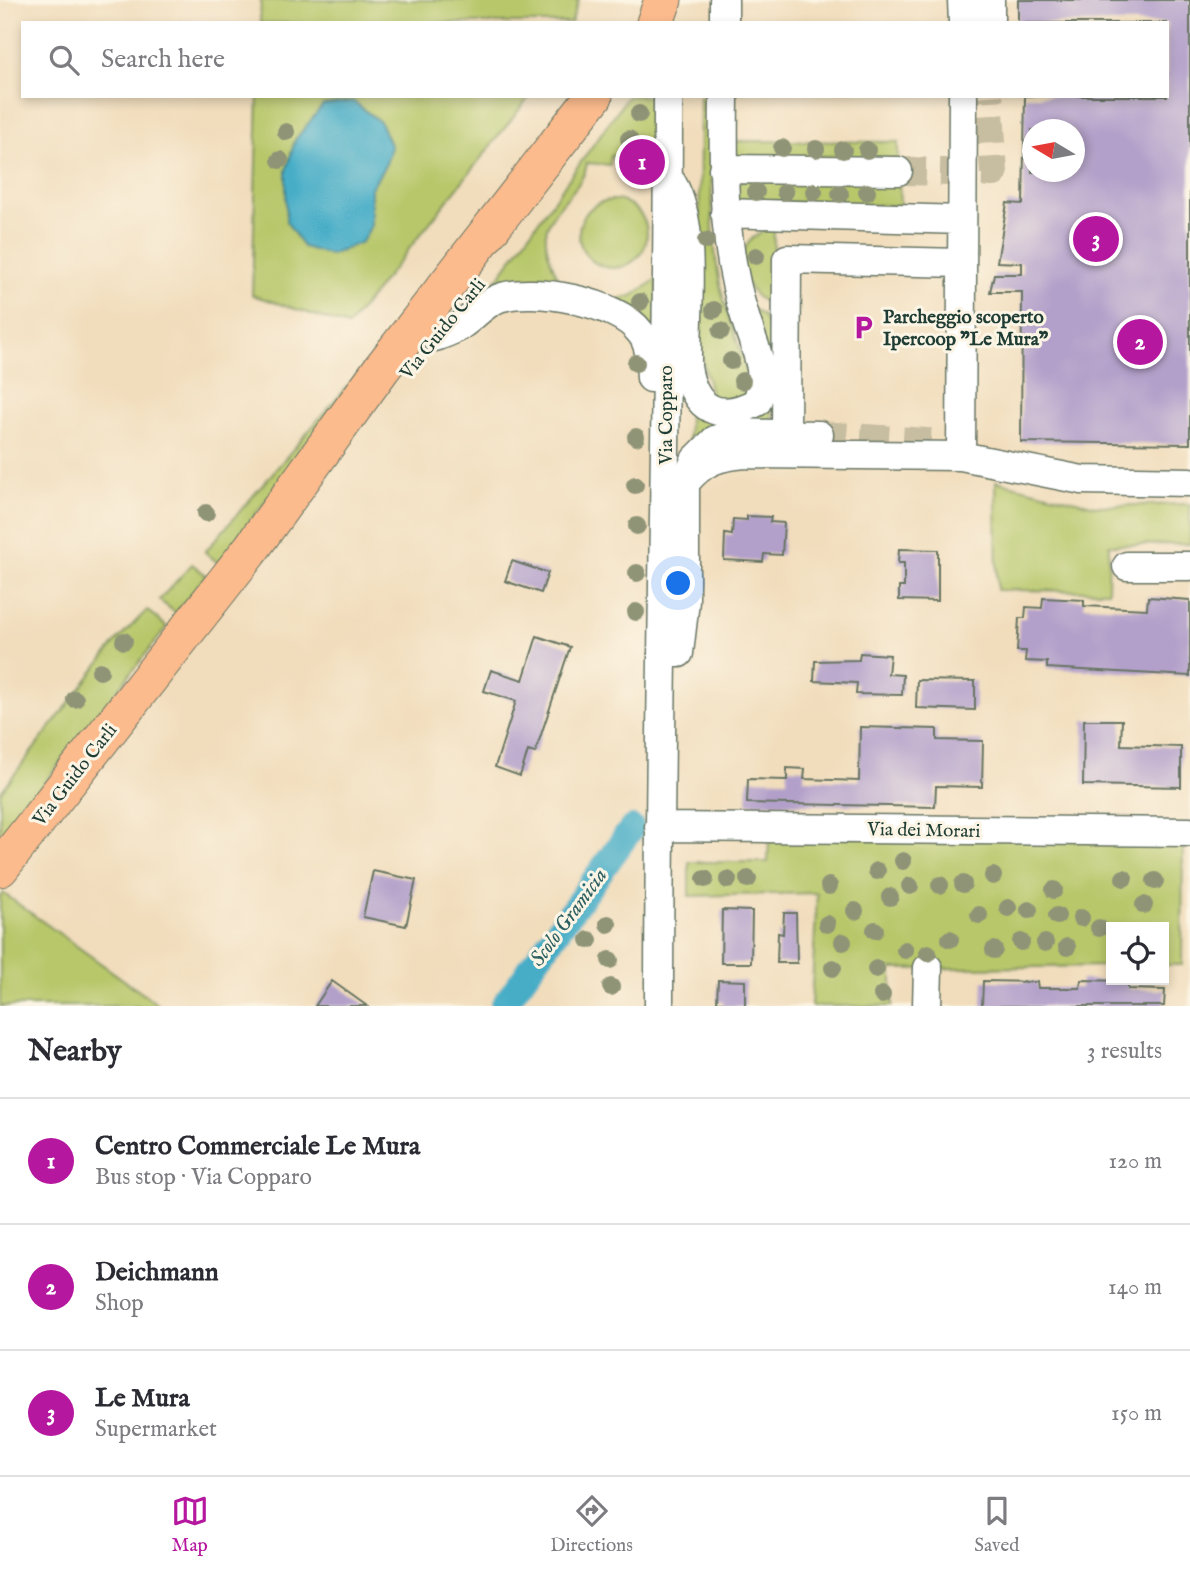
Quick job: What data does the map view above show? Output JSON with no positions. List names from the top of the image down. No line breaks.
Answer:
{"streets":{"main road":["Via Guido Carli"],"street":["Via Copparo","Via dei Morari"]},"crossings":[["Via Guido Carli","Via Copparo"],["Via Copparo","Via dei Morari"]],"water":["Scolo Gramicia"],"places":{"parking":["Parcheggio scoperto Ipercoop \"Le Mura\""]},"north":"left","page":{"search":"Search here","pins":["1","3","2"],"heading":["Nearby","3 results"],"list":[{"mark":"1","name":"Centro Commerciale Le Mura","note":"Bus stop · Via Copparo","value":"120 m"},{"mark":"2","name":"Deichmann","note":"Shop","value":"140 m"},{"mark":"3","name":"Le Mura","note":"Supermarket","value":"150 m"}],"nav":["Map","Directions","Saved"]}}
